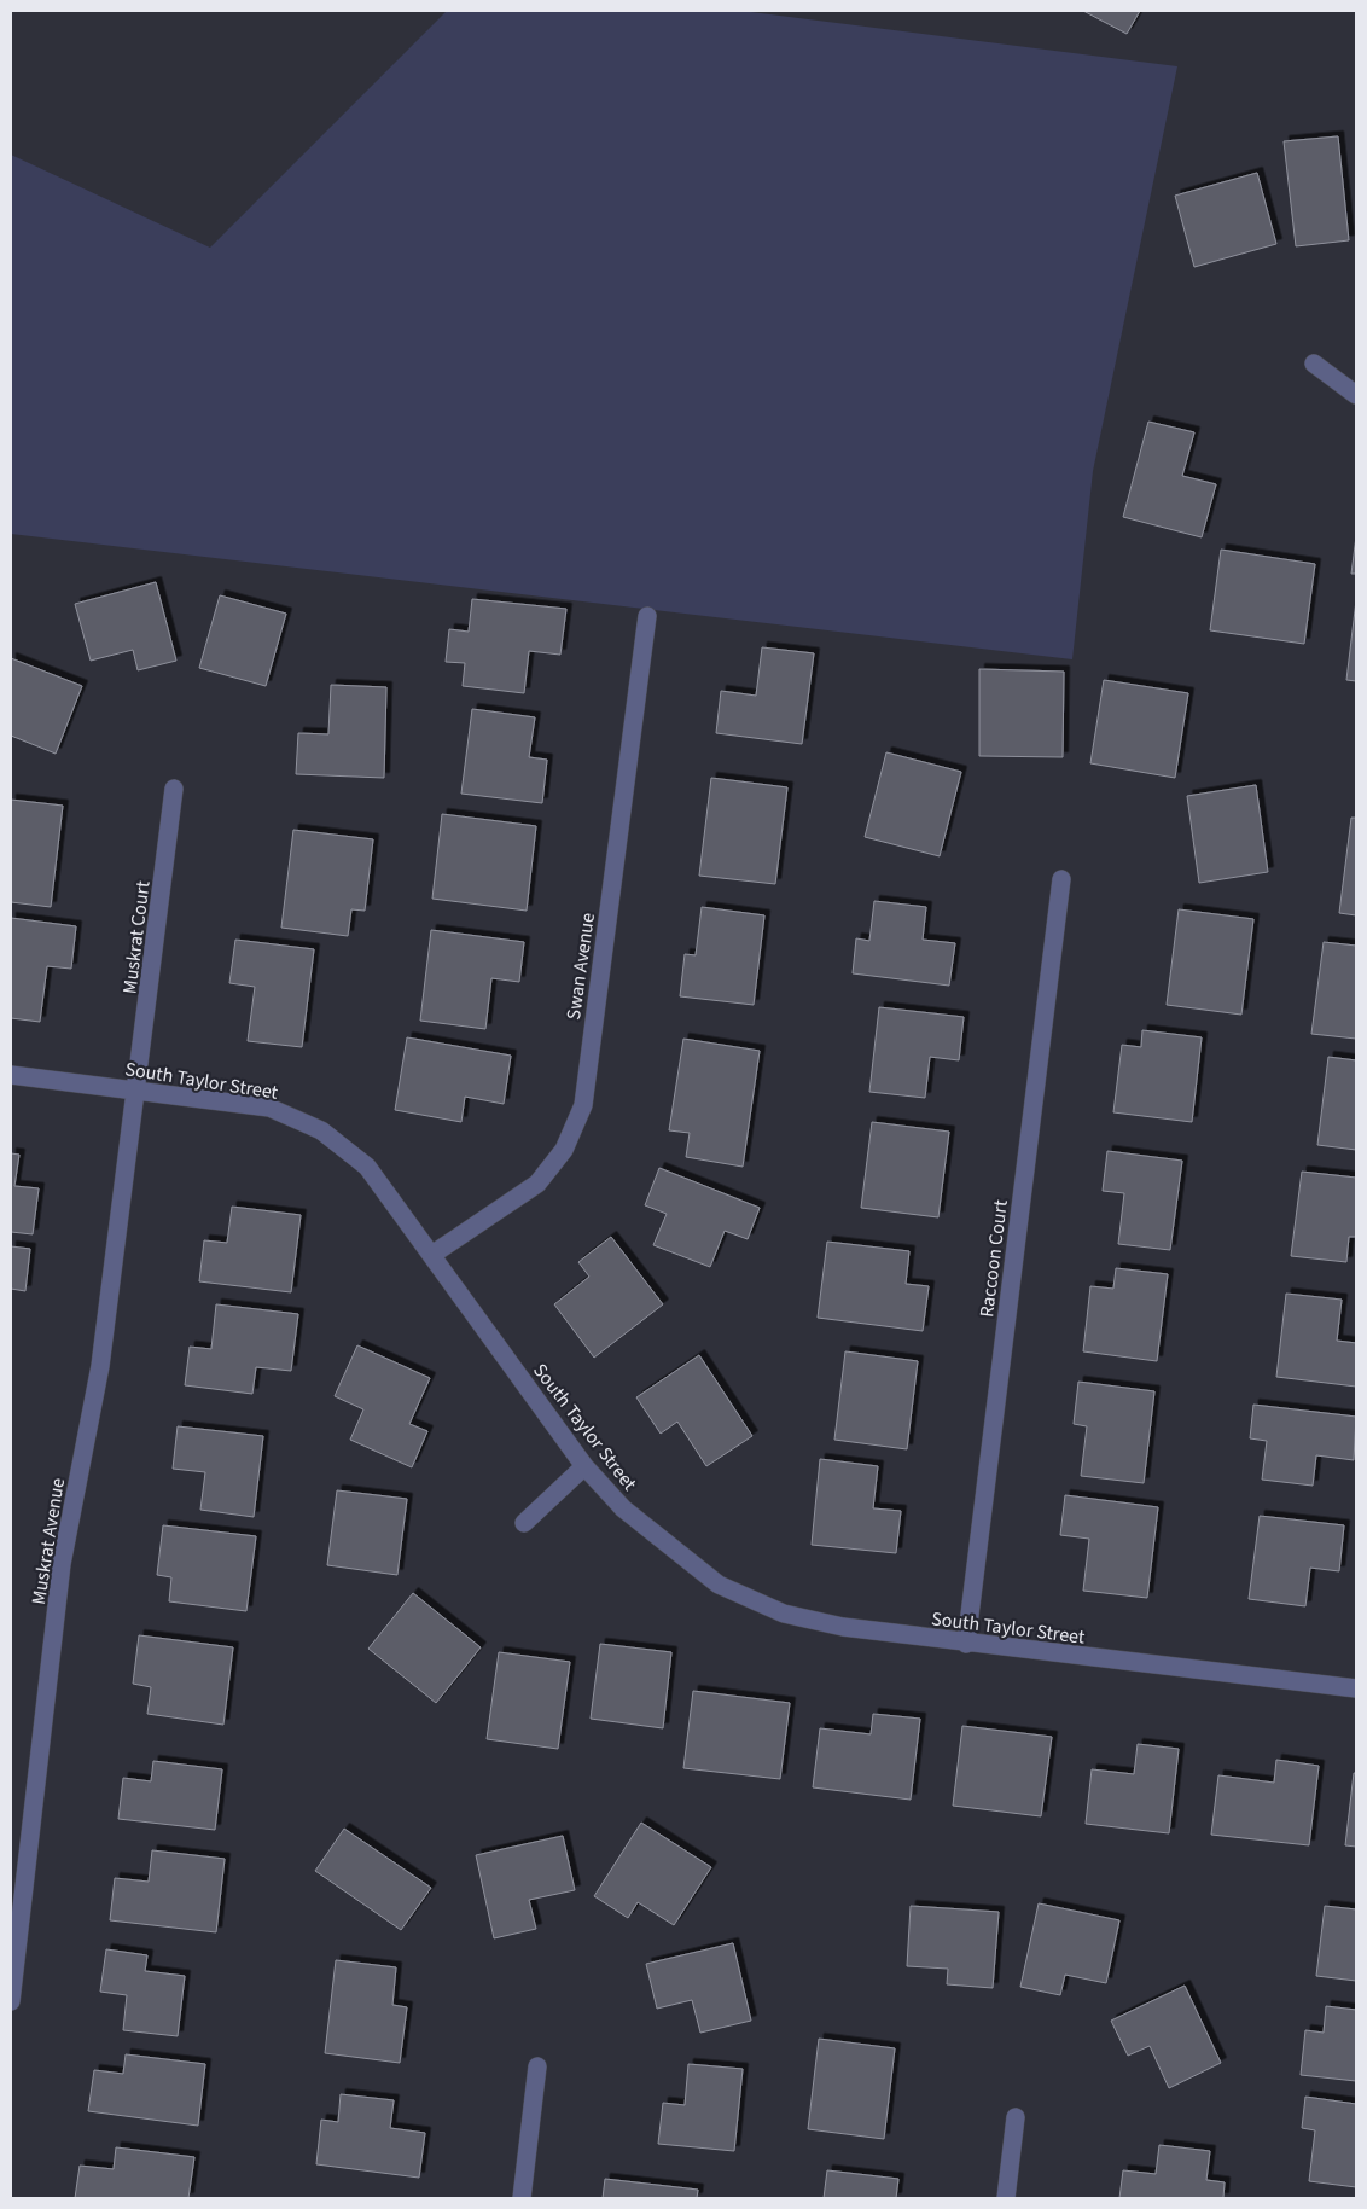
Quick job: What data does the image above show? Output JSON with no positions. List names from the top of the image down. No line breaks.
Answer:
{"streets":{"street":["Muskrat Court","Swan Avenue","South Taylor Street","Raccoon Court","Muskrat Avenue"]},"crossings":[["Muskrat Court","South Taylor Street"],["Muskrat Court","Muskrat Avenue"],["Swan Avenue","South Taylor Street"],["South Taylor Street","Raccoon Court"],["South Taylor Street","Muskrat Avenue"]]}
